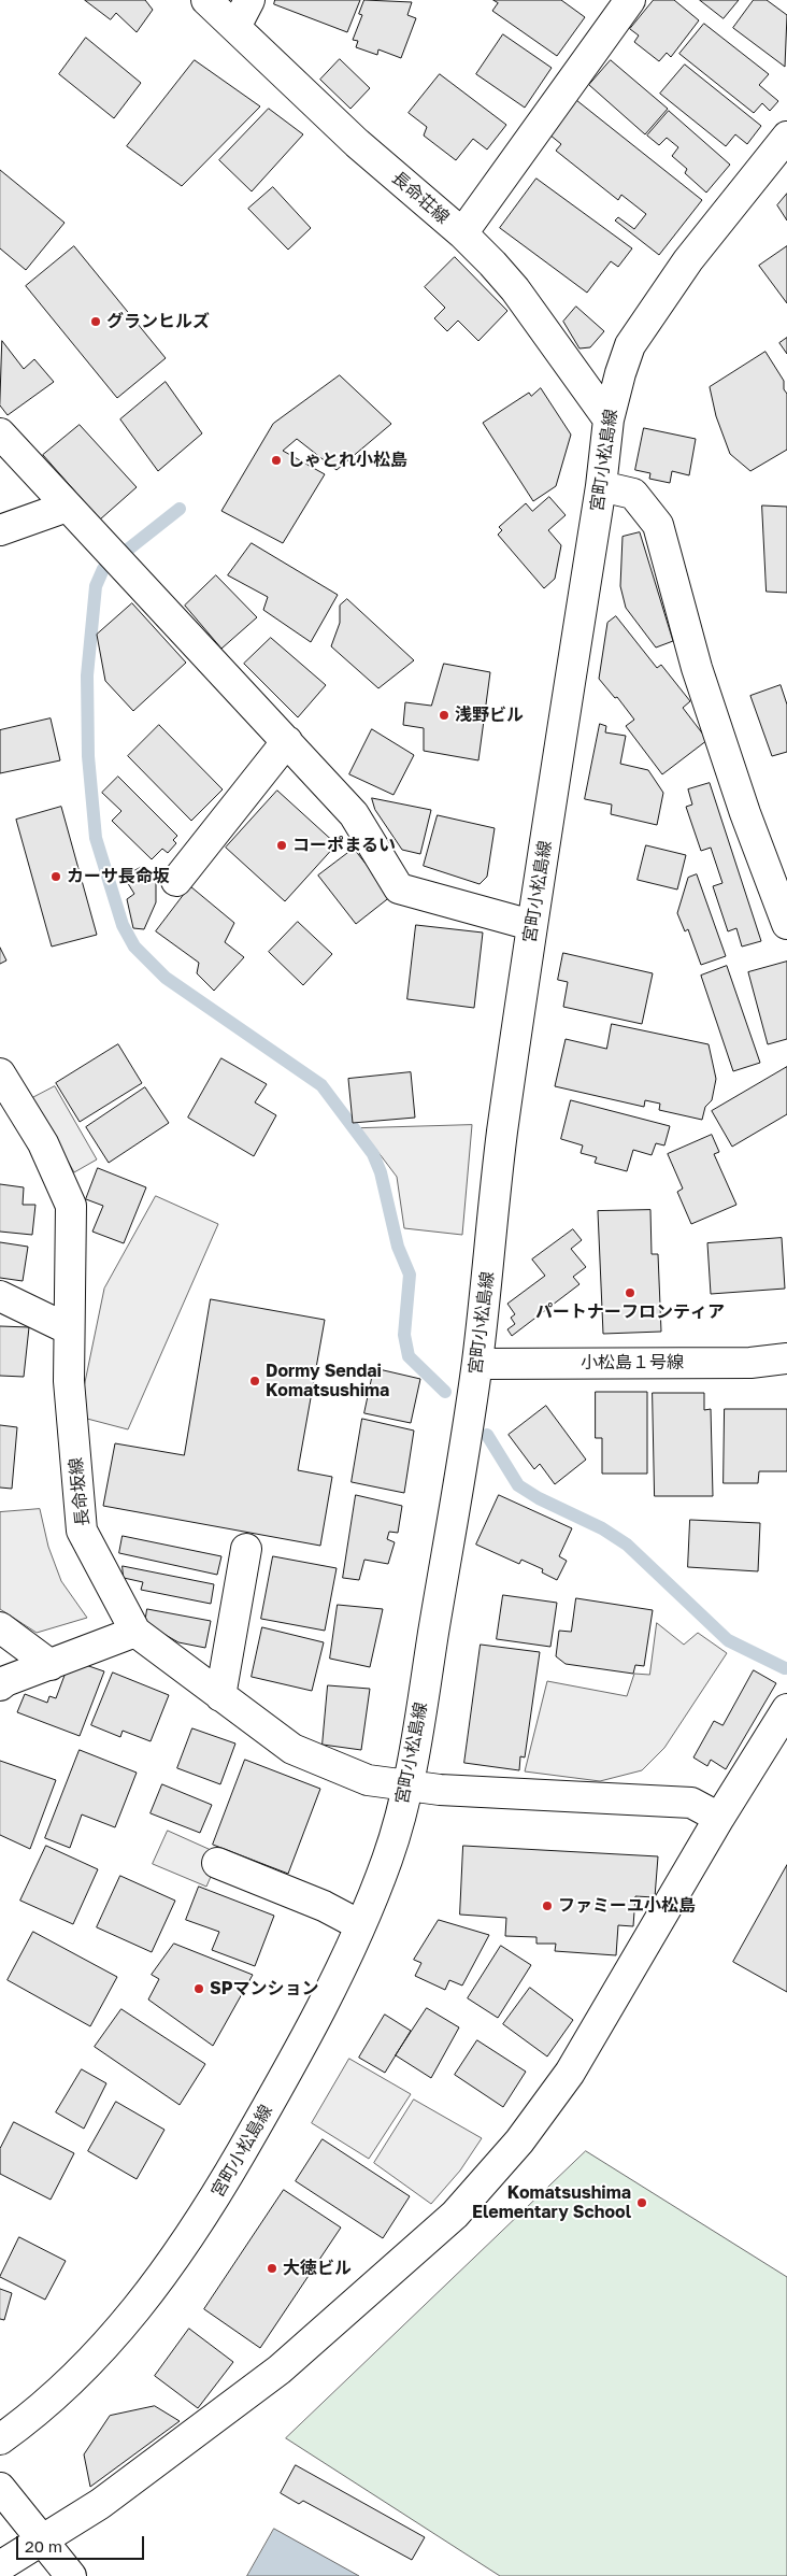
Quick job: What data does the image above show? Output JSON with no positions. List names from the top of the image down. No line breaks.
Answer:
{"streets":{"street":["長命荘線","宮町小松島線","小松島１号線","長命坂線"]},"crossings":[["長命荘線","宮町小松島線"],["宮町小松島線","小松島１号線"],["宮町小松島線","長命坂線"]],"places":["グランヒルズ","しゃとれ小松島","浅野ビル","コーポまるい","カーサ長命坂","パートナーフロンティア","Dormy Sendai Komatsushima","ファミーユ小松島","SPマンション","Komatsushima Elementary School","大徳ビル"],"scale_bar":"20 m"}
